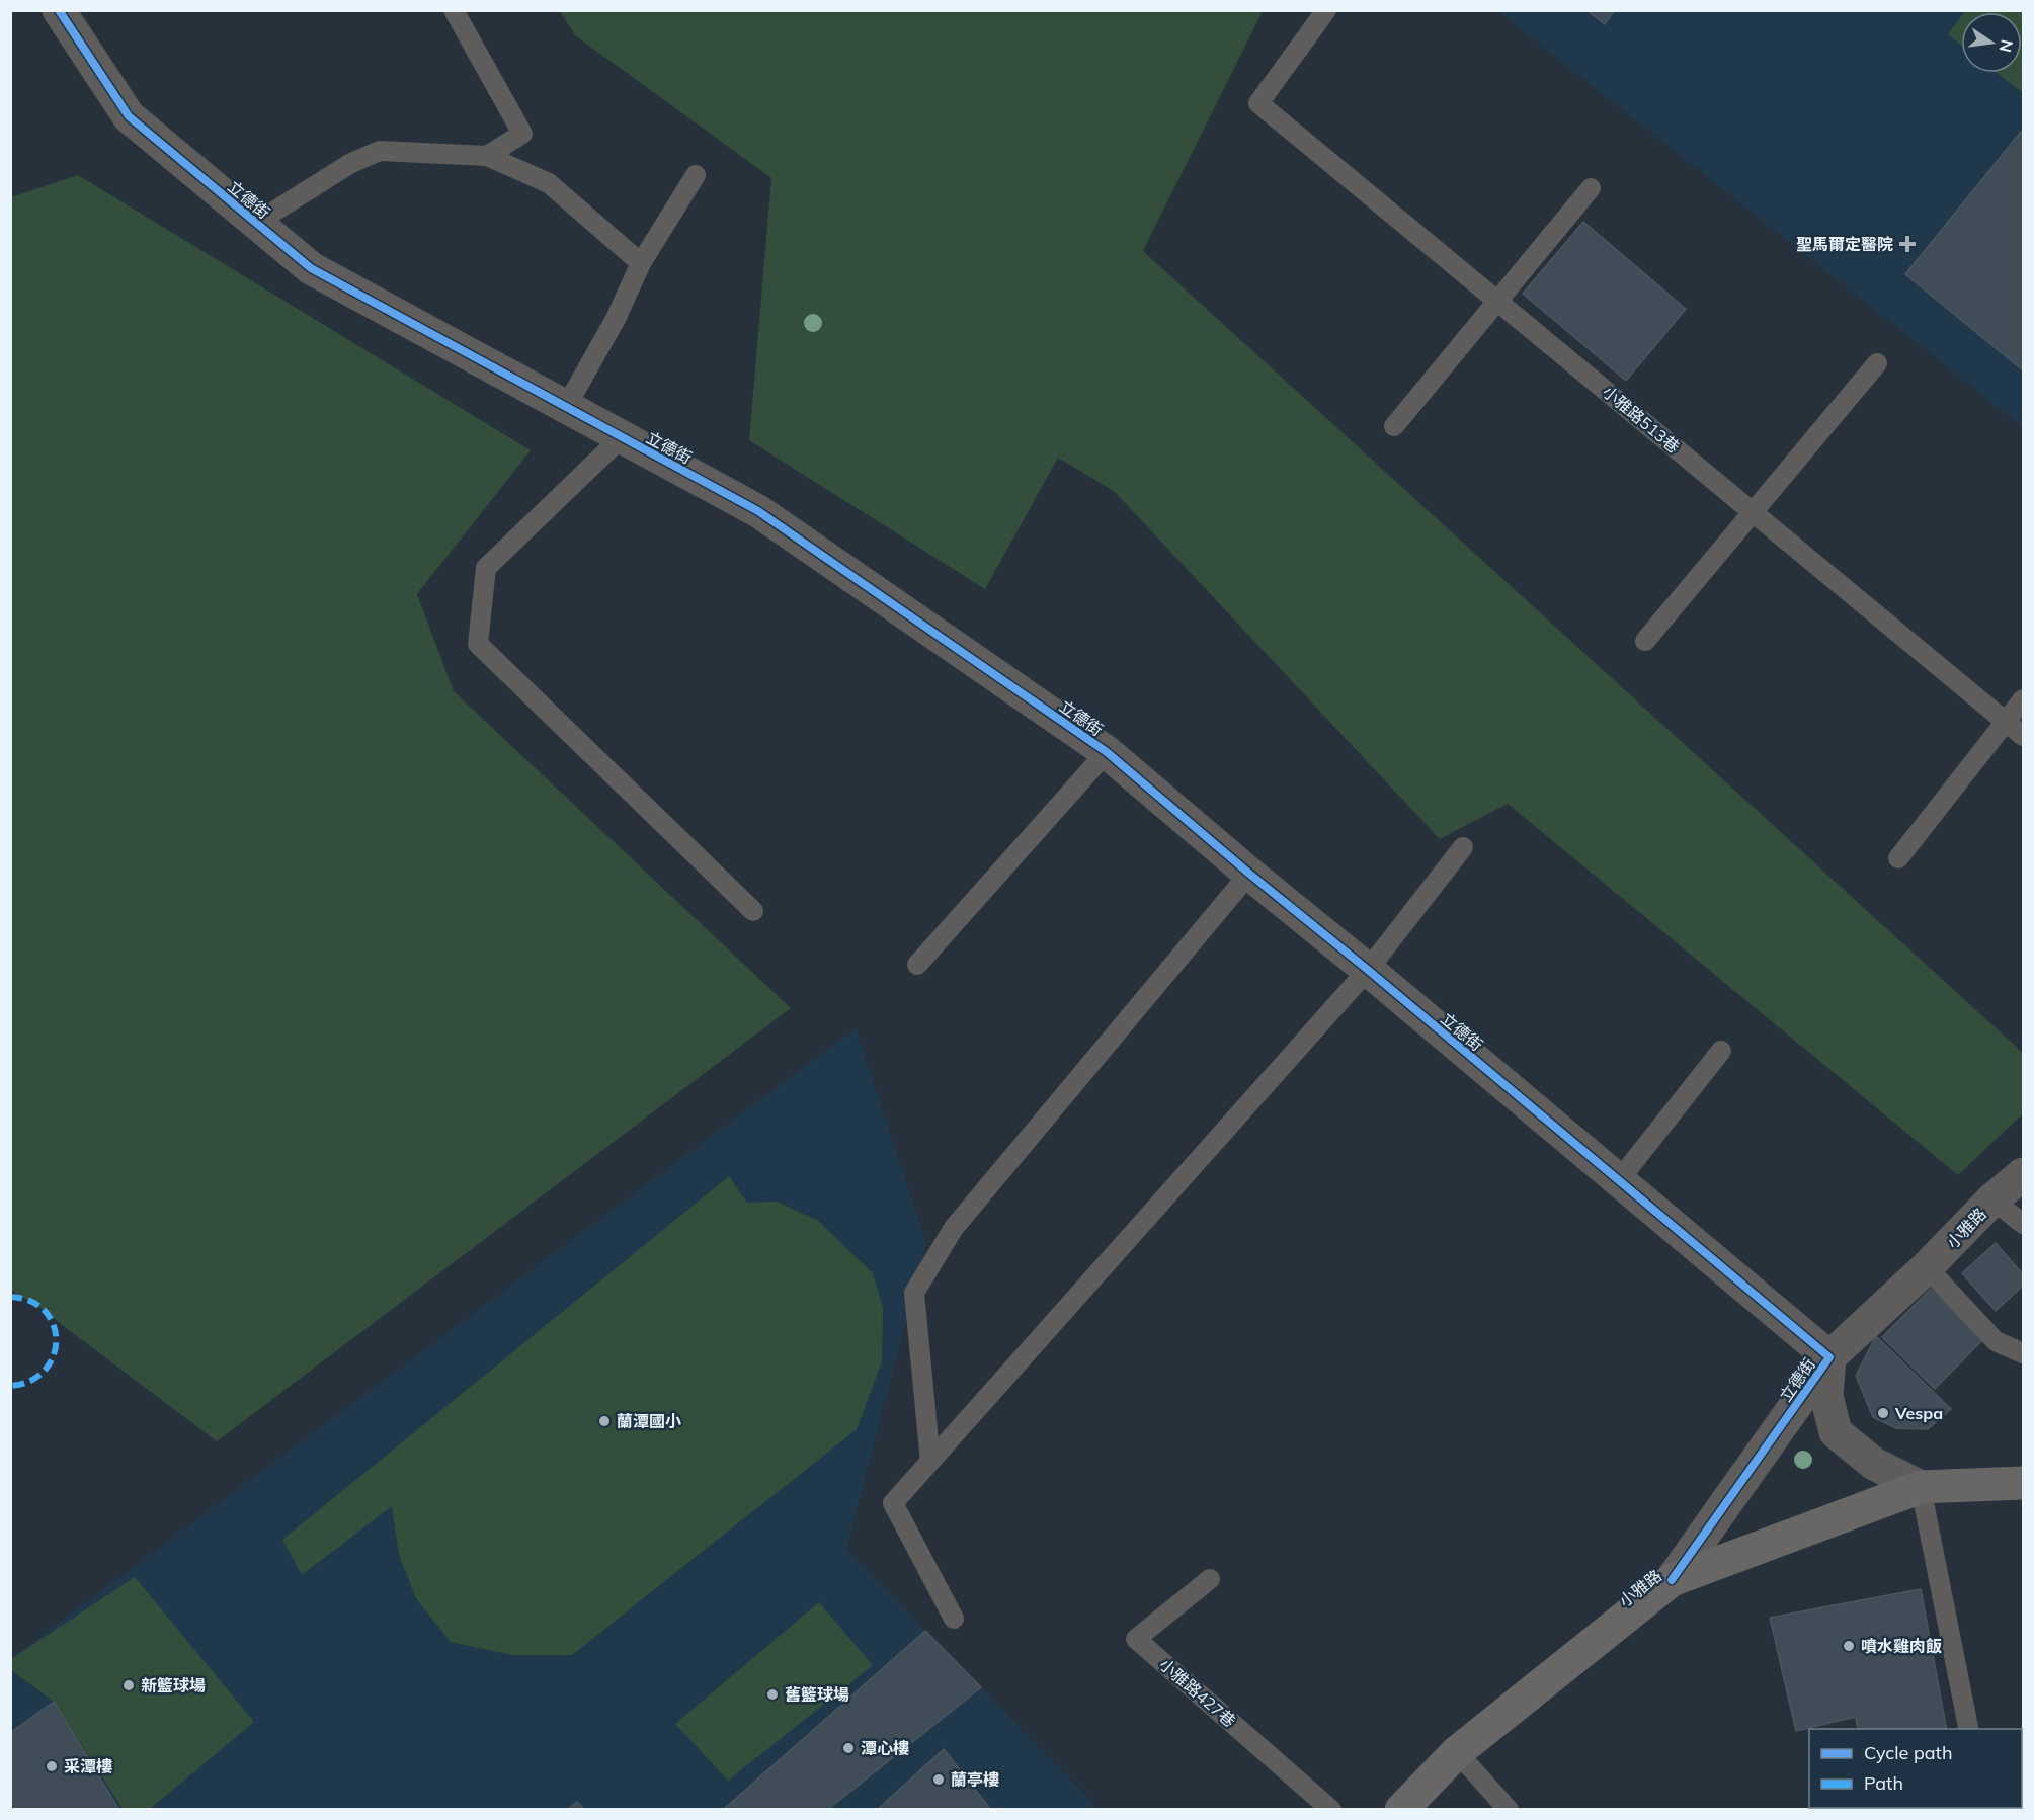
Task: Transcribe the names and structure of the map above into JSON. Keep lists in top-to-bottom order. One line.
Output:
{"streets":{"street":["立德街","小雅路"],"lane":["小雅路513巷","小雅路427巷"]},"crossings":[["立德街","小雅路"]],"places":{"health":["聖馬爾定醫院"],"other":["Vespa","蘭潭國小","噴水雞肉飯","新籃球場","舊籃球場","潭心樓","采潭樓","蘭亭樓"]},"legend":["Cycle path","Path"],"north":"right"}
